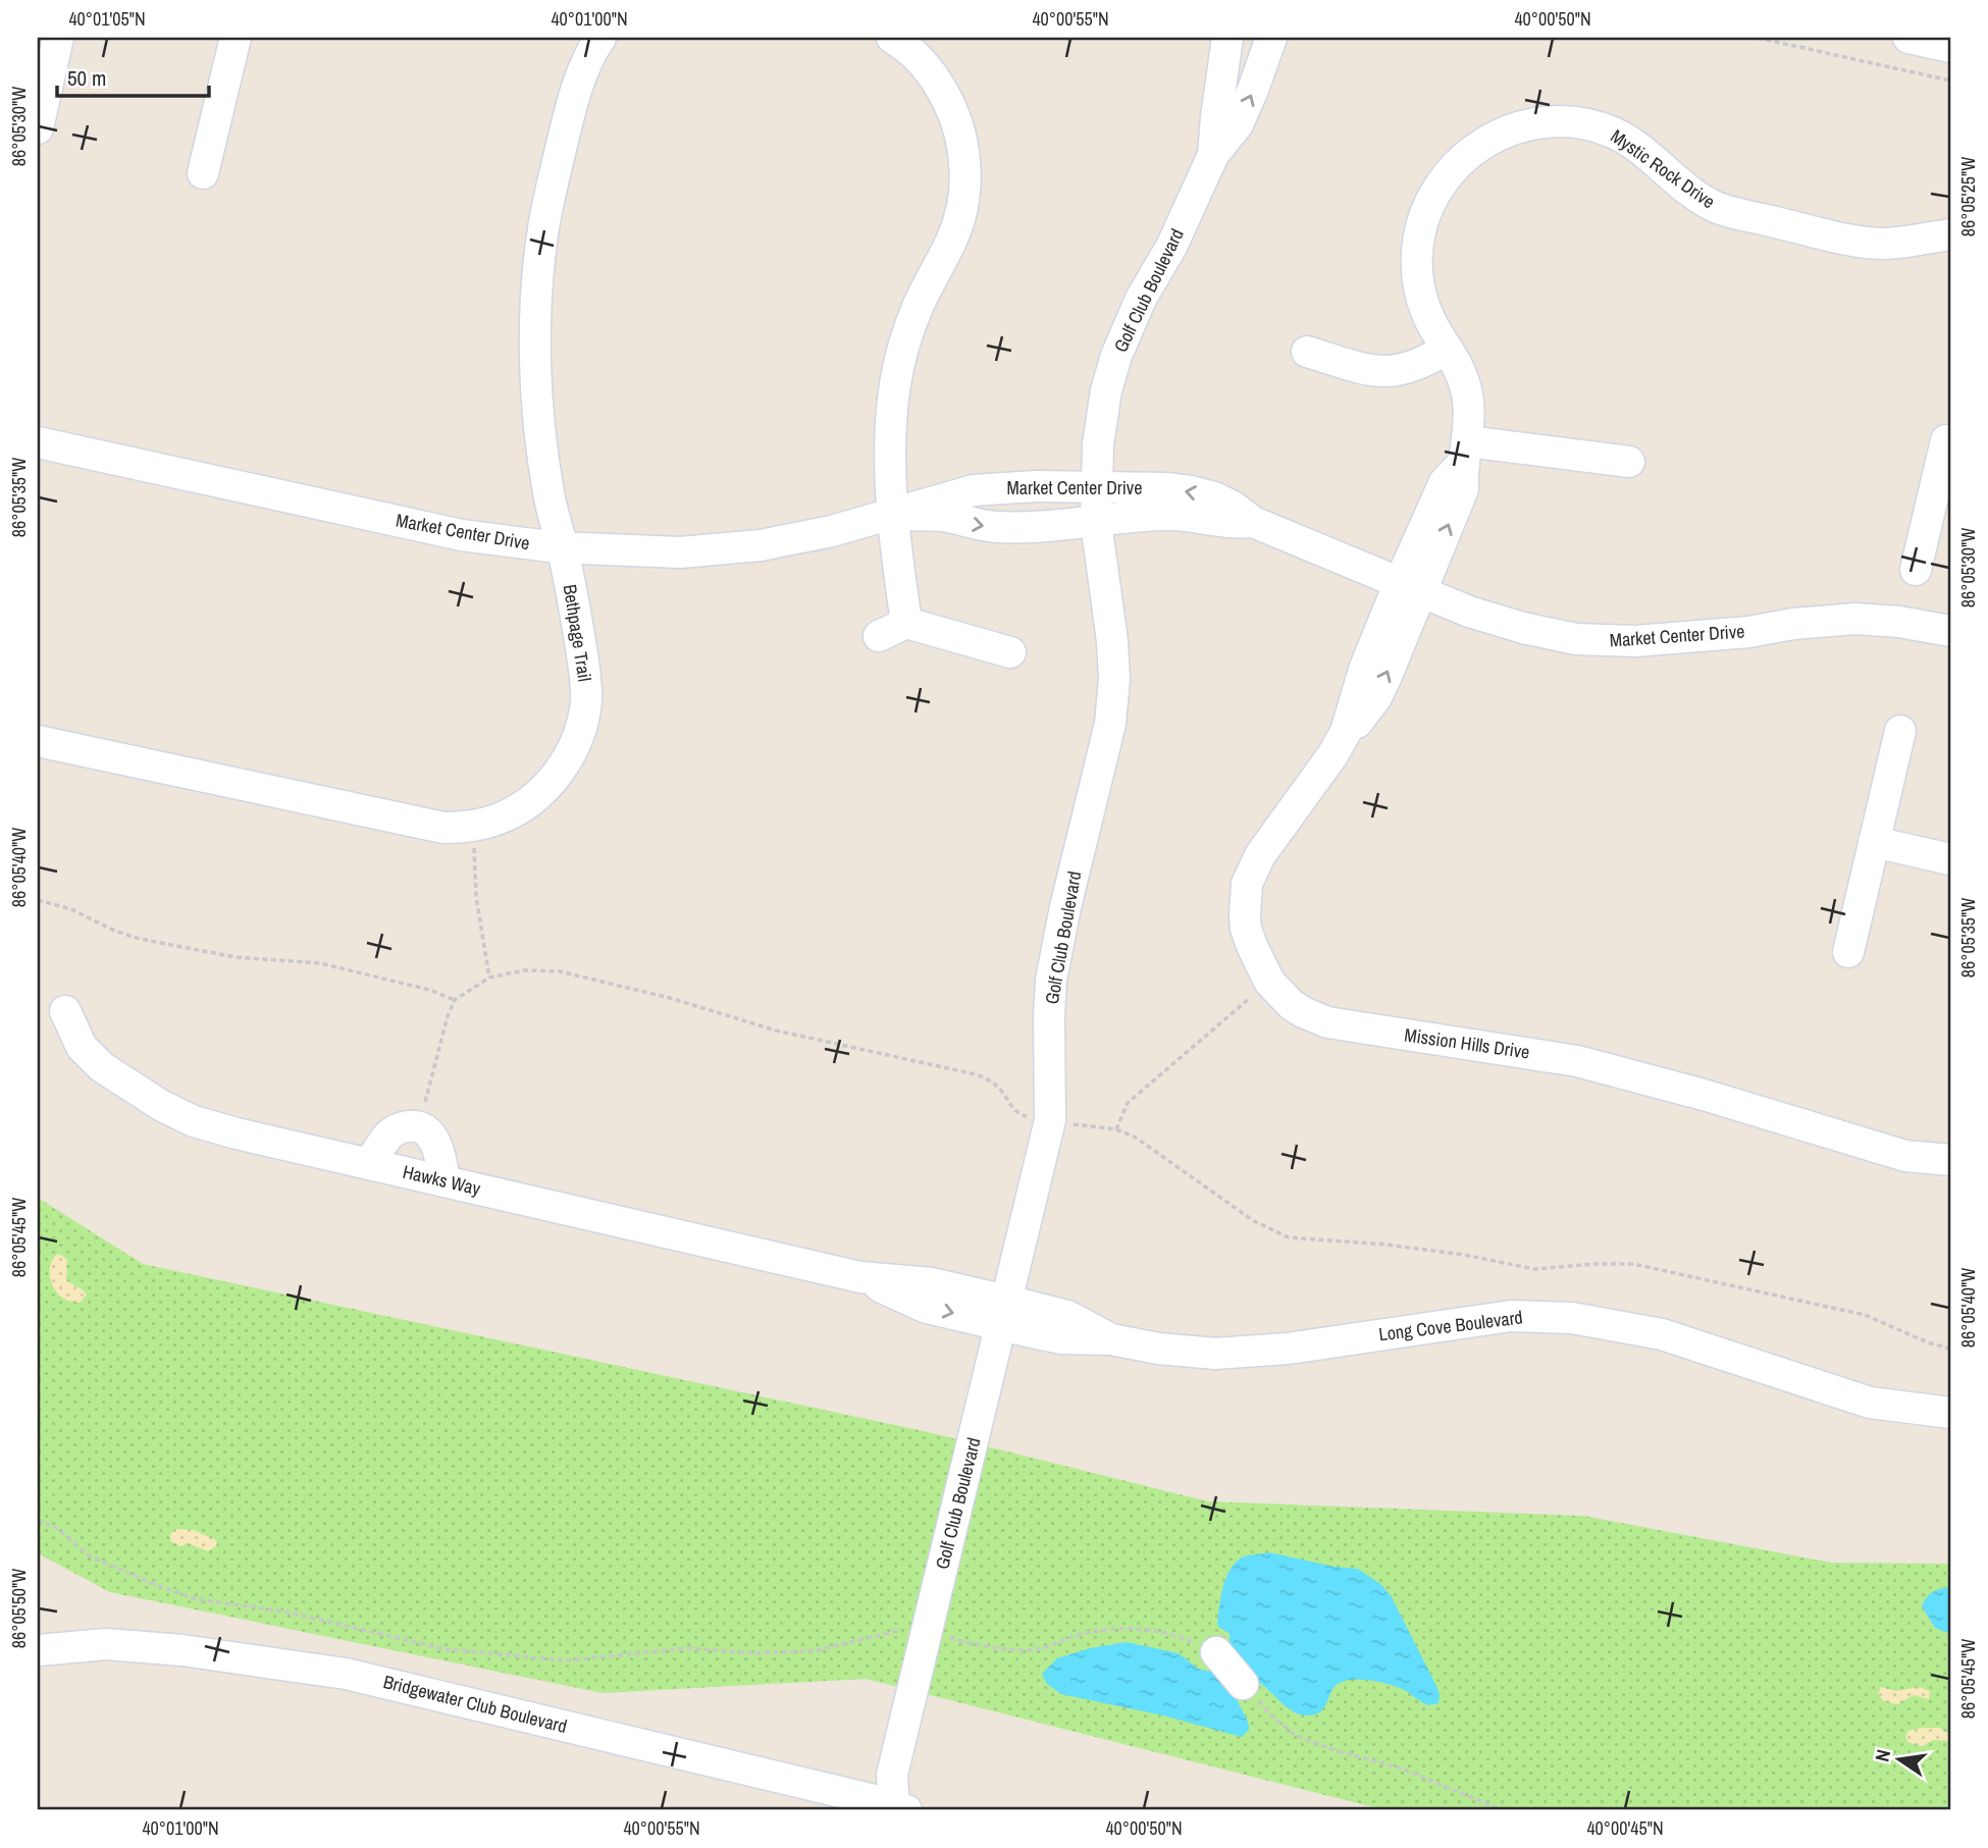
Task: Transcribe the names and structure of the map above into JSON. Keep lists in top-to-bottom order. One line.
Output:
{"streets":{"street":["Mystic Rock Drive","Golf Club Boulevard","Market Center Drive","Bethpage Trail","Mission Hills Drive","Hawks Way","Long Cove Boulevard","Bridgewater Club Boulevard"]},"crossings":[["Golf Club Boulevard","Market Center Drive"],["Golf Club Boulevard","Hawks Way"],["Golf Club Boulevard","Long Cove Boulevard"],["Golf Club Boulevard","Bridgewater Club Boulevard"],["Market Center Drive","Bethpage Trail"],["Market Center Drive","Mission Hills Drive"],["Hawks Way","Long Cove Boulevard"]],"scale_bar":"50 m","north":"left","coordinates":["40°01'05\"N","40°01'00\"N","40°00'55\"N","40°00'50\"N","86°05'30\"W","86°05'25\"W","86°05'35\"W","86°05'40\"W","86°05'45\"W","86°05'50\"W","40°00'45\"N"]}
